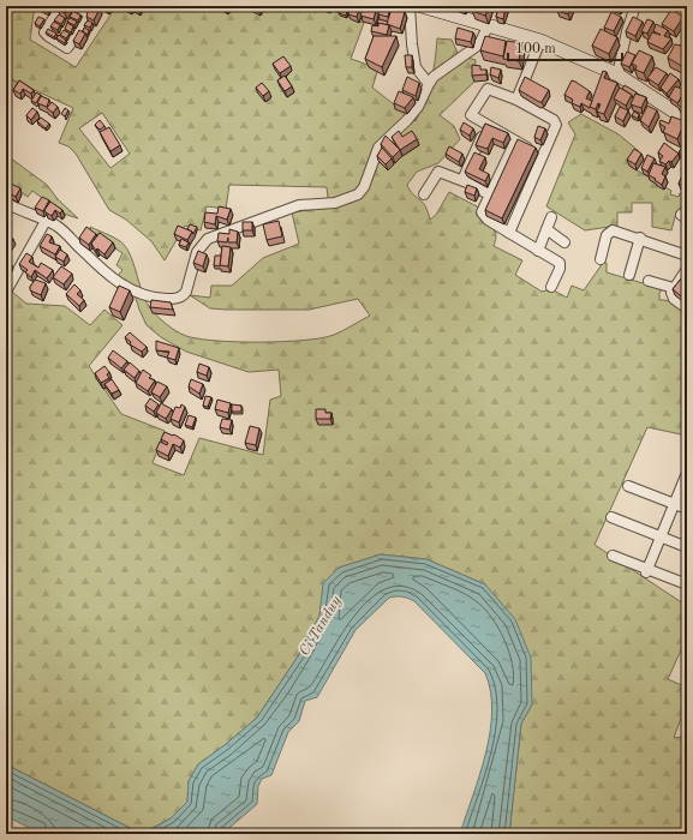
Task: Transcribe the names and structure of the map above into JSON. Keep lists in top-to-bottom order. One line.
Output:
{"water":["Ci Tanduy"],"scale_bar":"100 m"}
